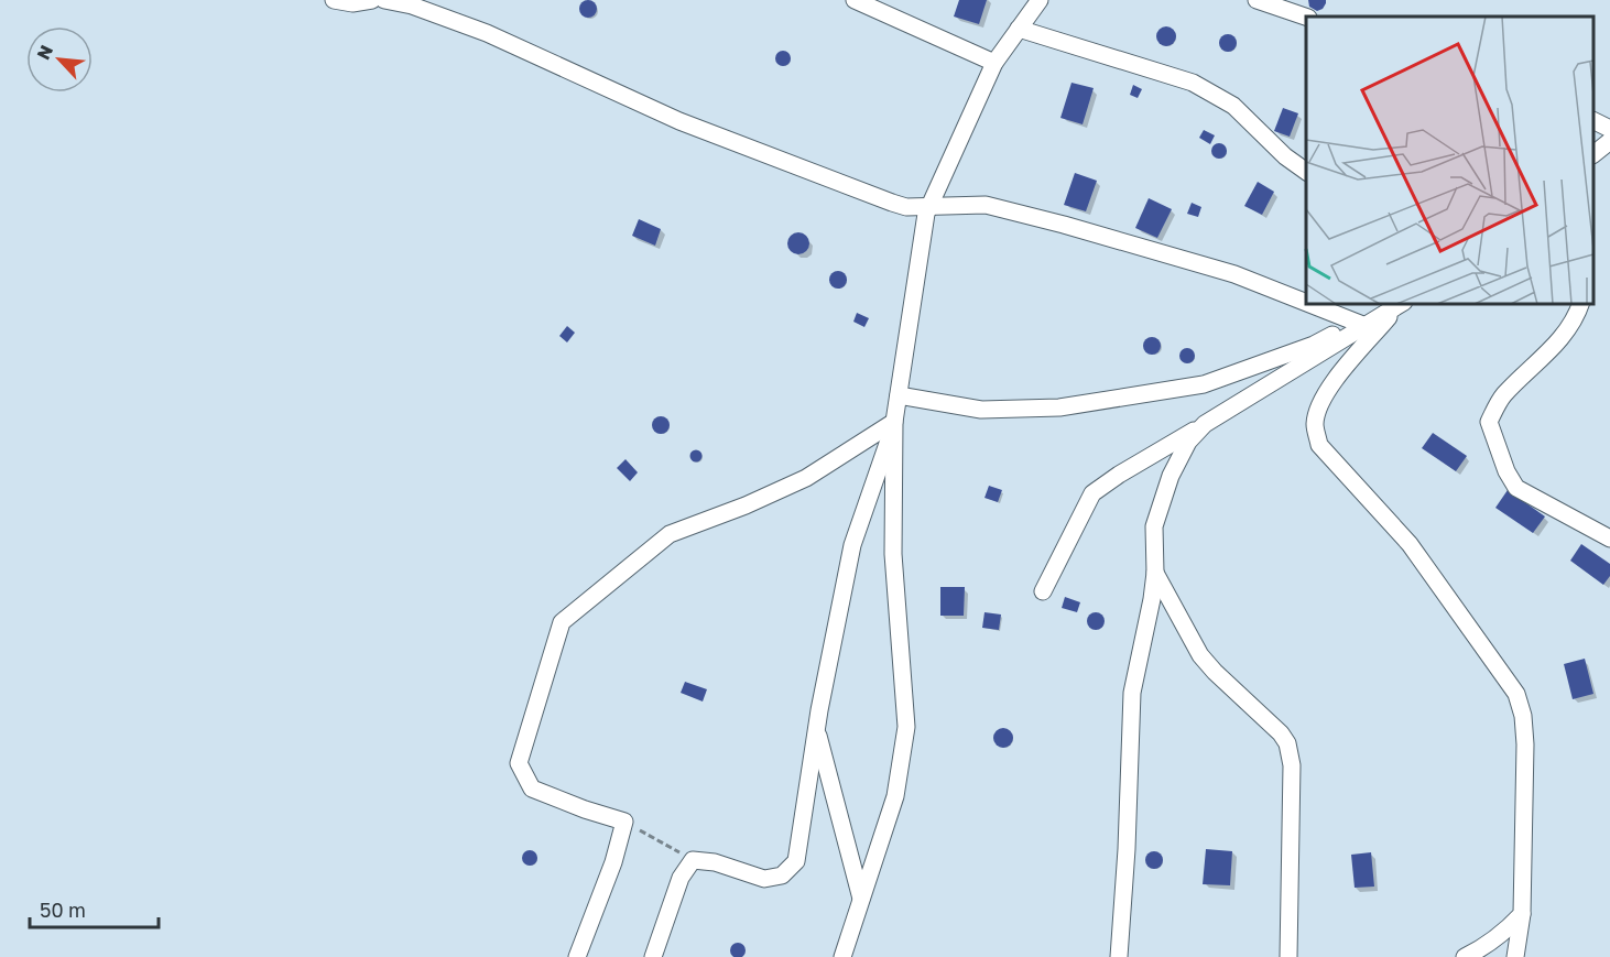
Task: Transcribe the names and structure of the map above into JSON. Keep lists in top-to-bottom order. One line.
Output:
{"scale_bar":"50 m","north":"top left"}
